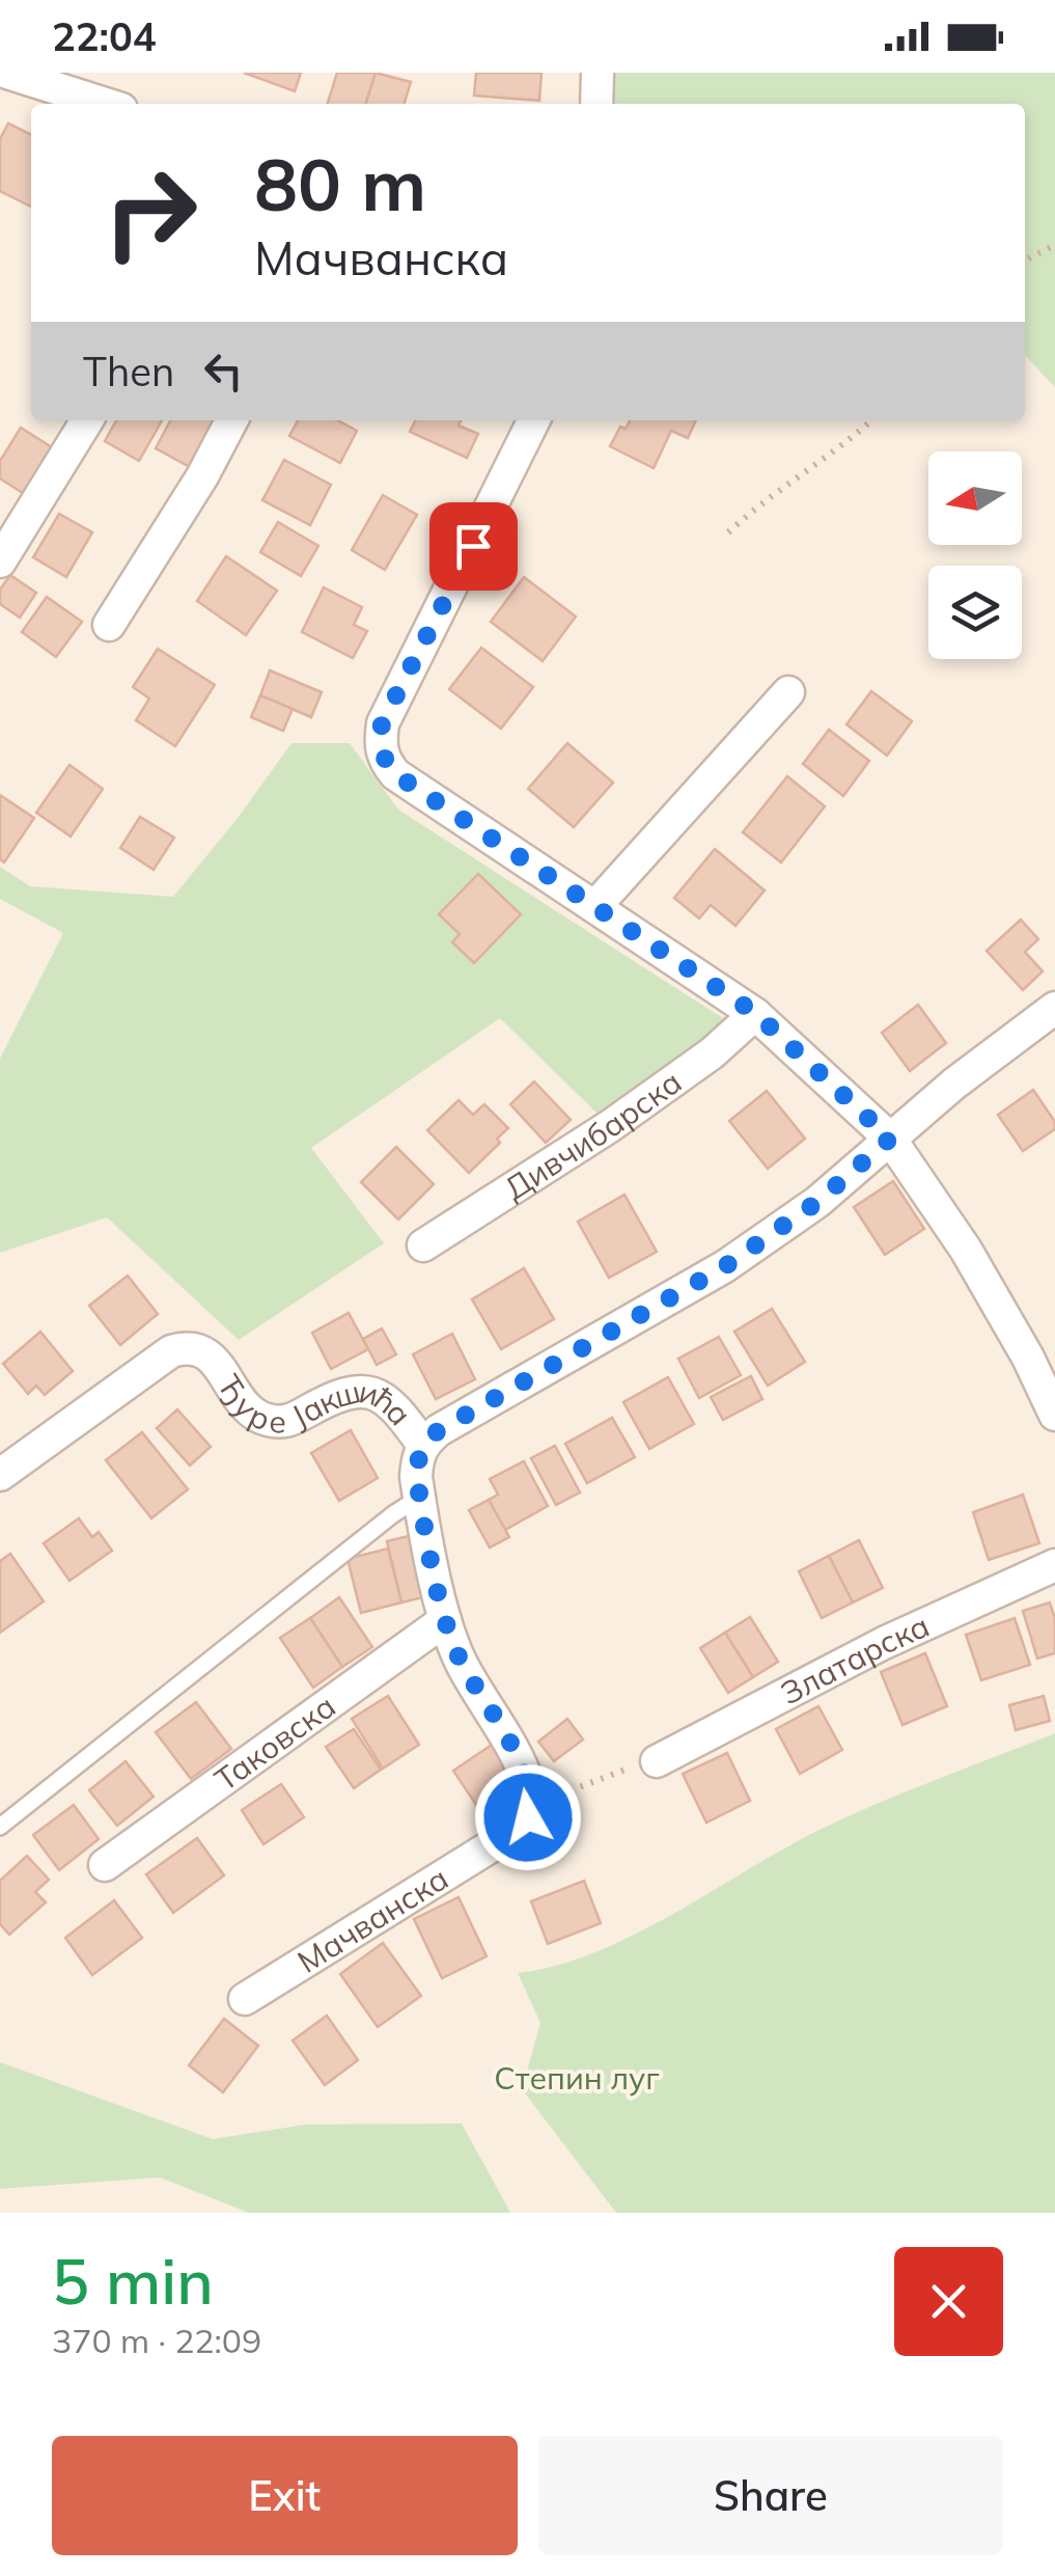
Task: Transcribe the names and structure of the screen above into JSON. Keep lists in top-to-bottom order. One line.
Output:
{"streets":{"street":["Дивчибарска","Ђуре Јакшића","Златарска","Таковска","Мачванска"]},"parks":["Степин луг"],"north":"left","page":{"status":"22:04","turn":["80 m","Мачванска"],"then":"Then","heading":["5 min","370 m · 22:09"],"buttons":["Exit","Share"]}}
